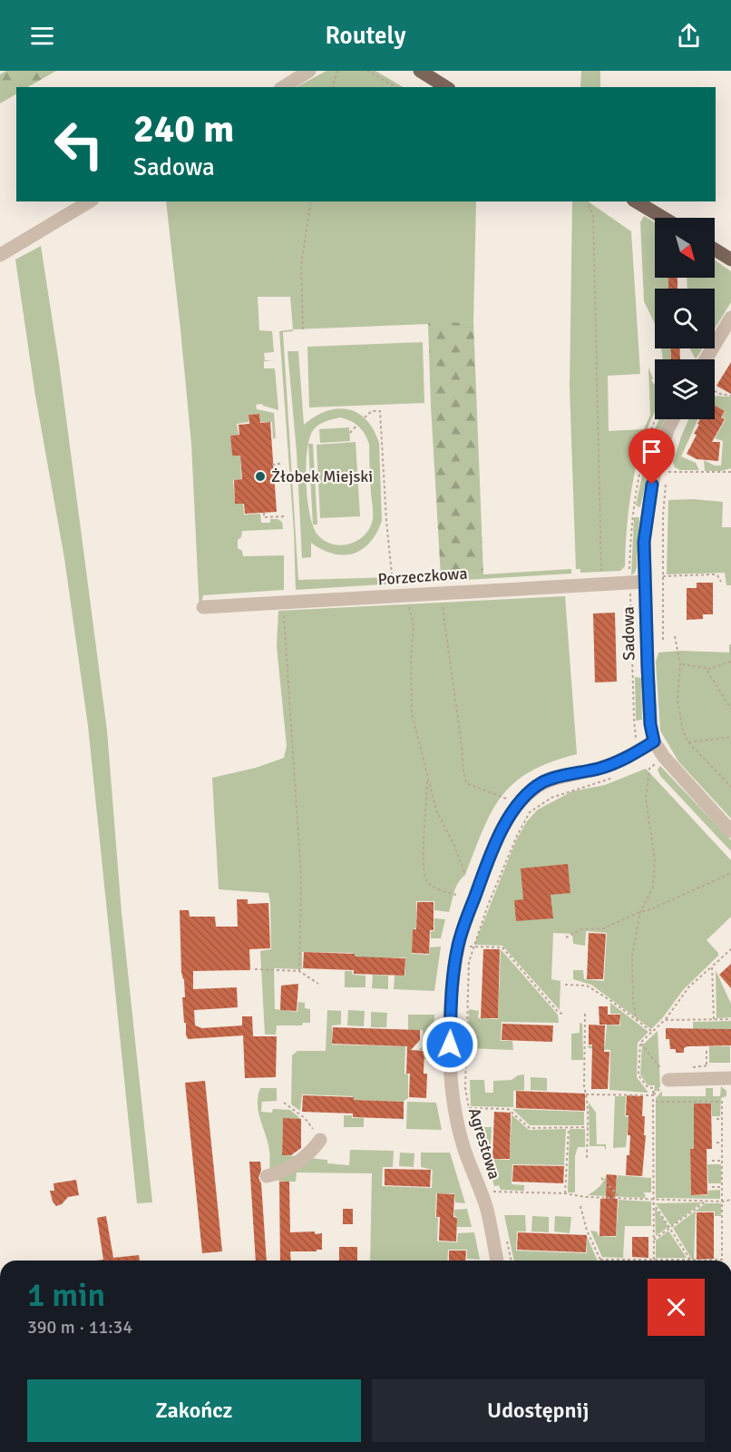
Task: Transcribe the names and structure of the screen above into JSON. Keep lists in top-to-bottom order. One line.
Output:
{"streets":{"street":["Porzeczkowa","Sadowa","Agrestowa"]},"crossings":[["Porzeczkowa","Sadowa"],["Sadowa","Agrestowa"]],"places":["Żłobek Miejski"],"north":"bottom right","page":{"header":"Routely","turn":["240 m","Sadowa"],"heading":["1 min","390 m · 11:34"],"buttons":["Zakończ","Udostępnij"]}}
